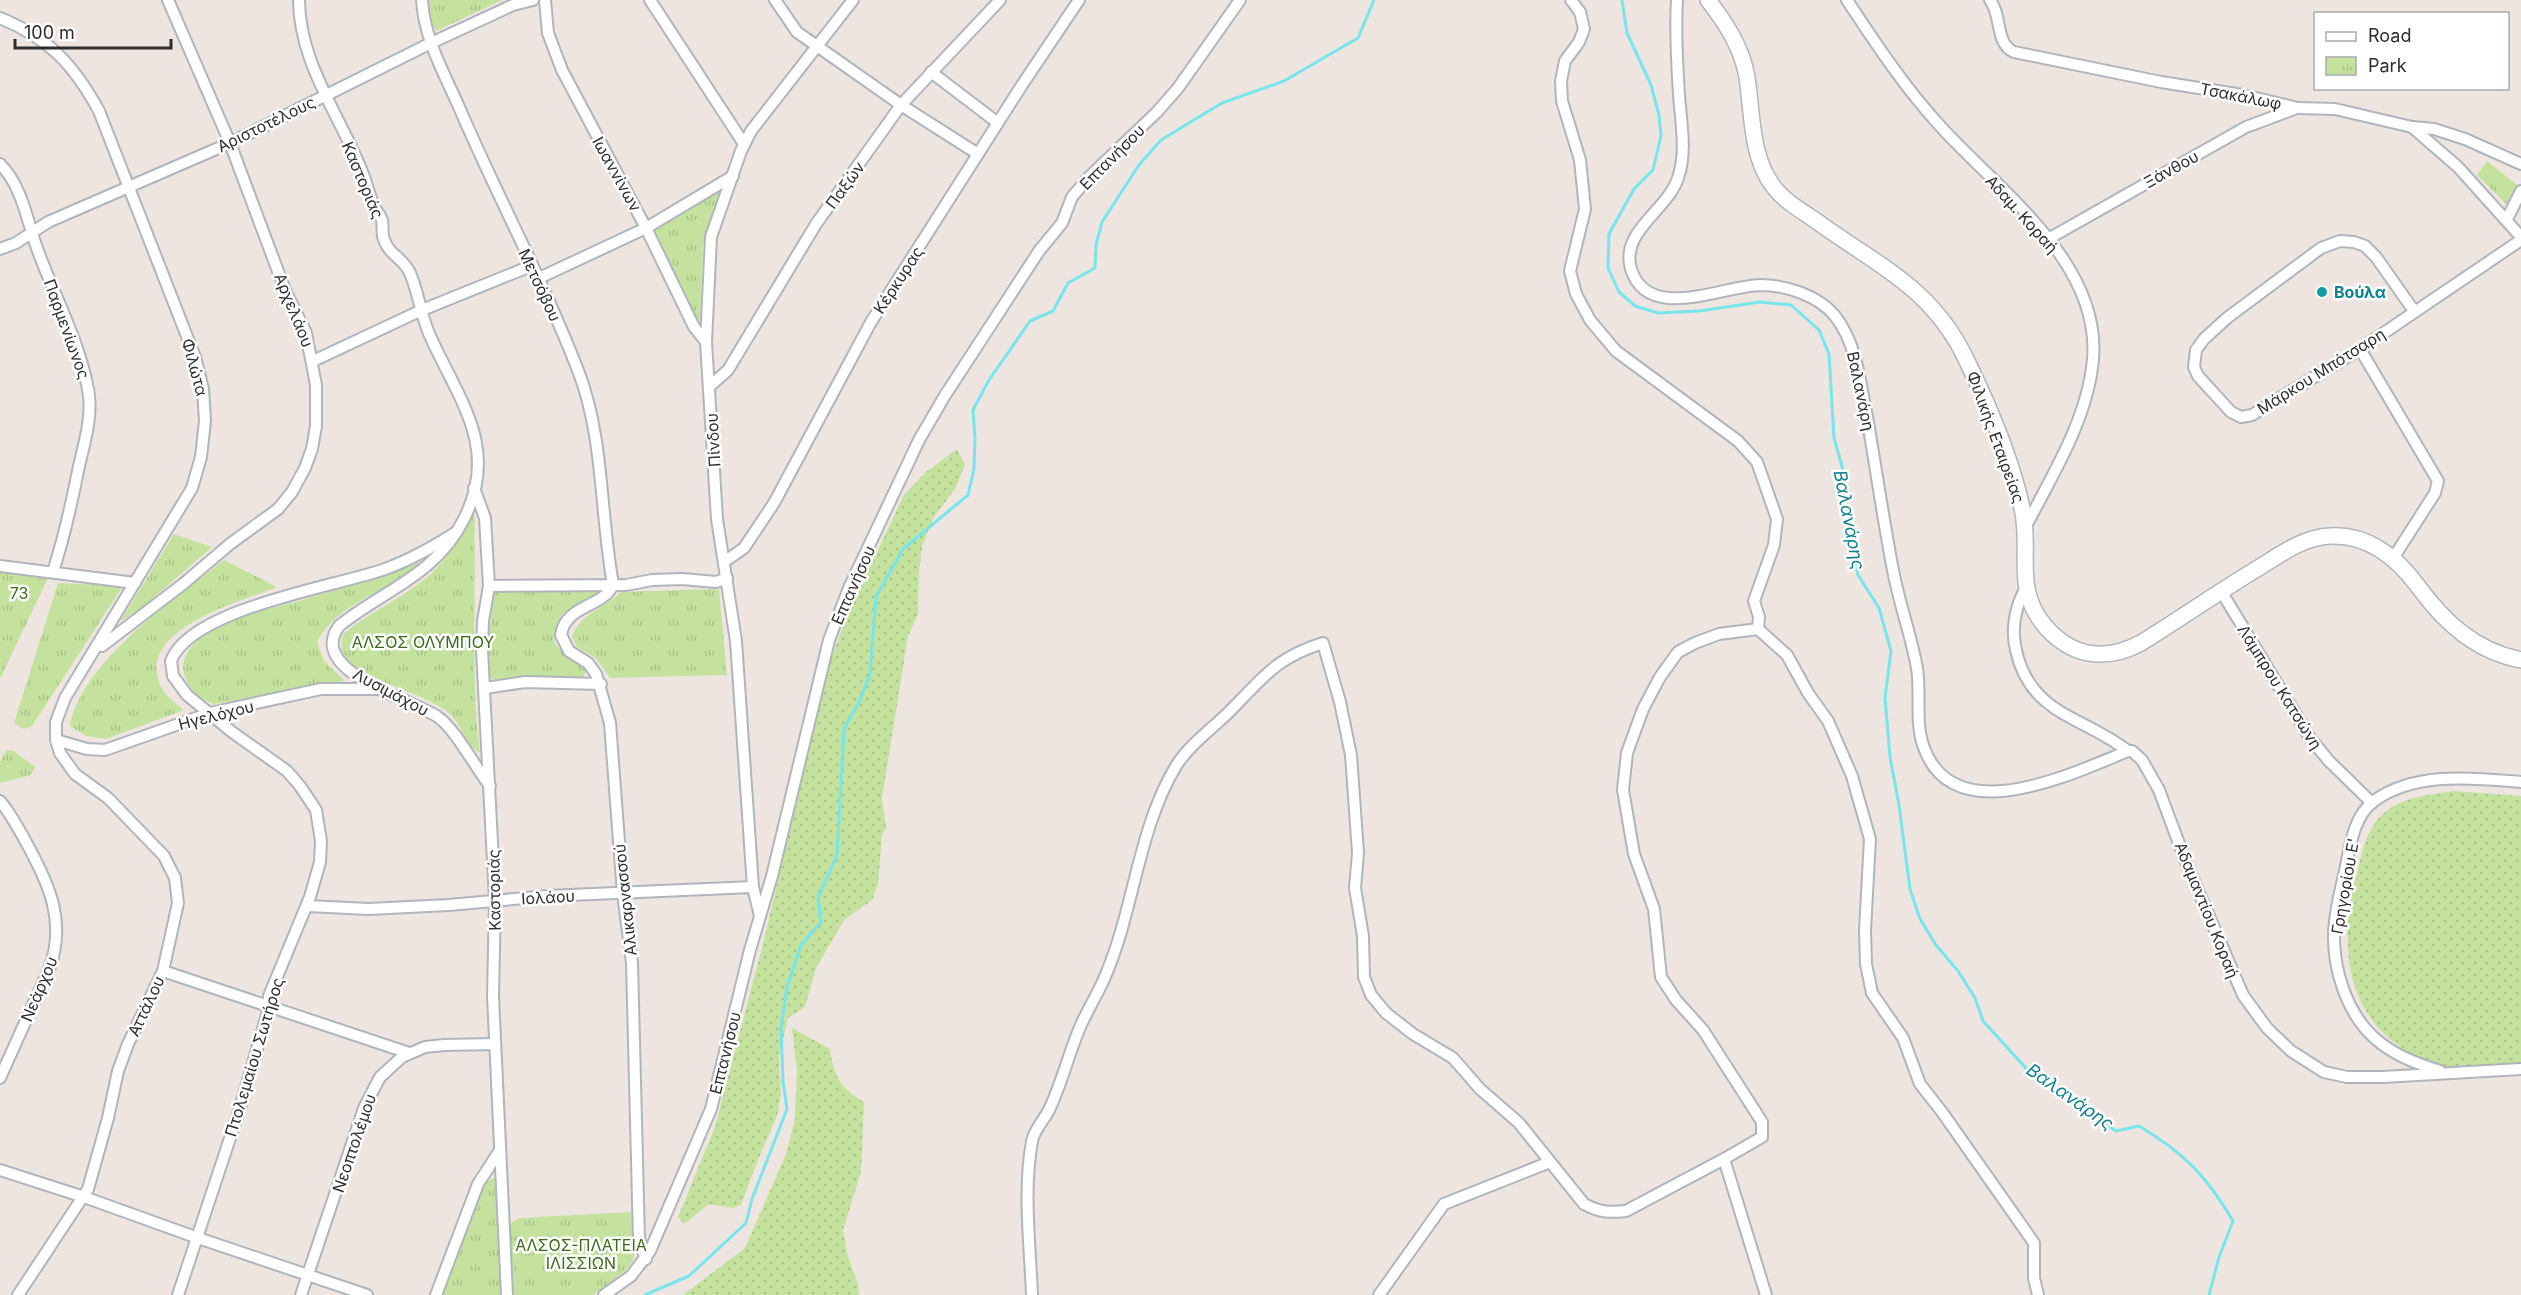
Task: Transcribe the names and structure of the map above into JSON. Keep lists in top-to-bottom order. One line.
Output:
{"streets":{"main road":["Φιλικής Εταιρείας"],"street":["Τσακάλωφ","Αριστοτέλους","Επτανήσου","Ξάνθου","Ιωαννίνων","Καστοριάς","Παξών","Αδαμ. Κοραή","Κέρκυρας","Μετσόβου","Αρχελάου","Παρμενίωνος","Φιλώτα","Μάρκου Μπότσαρη","Βαλανάρη","Πίνδου","Λάμπρου Κατσώνη","Λυσιμάχου","Ηγελόχου","Γρηγορίου Ε'","Ιολάου","Αλικαρνασσού","Αδαμαντίου Κοραή","Νεάρχου","Αττάλου","Πτολεμαίου Σωτήρος","Νεοπτολέμου"]},"crossings":[["Τσακάλωφ","Ξάνθου"],["Αριστοτέλους","Καστοριάς"],["Αριστοτέλους","Μετσόβου"],["Αριστοτέλους","Αρχελάου"],["Αριστοτέλους","Παρμενίωνος"],["Αριστοτέλους","Φιλώτα"],["Επτανήσου","Πίνδου"],["Επτανήσου","Αλικαρνασσού"],["Ξάνθου","Αδαμ. Κοραή"],["Ιωαννίνων","Πίνδου"],["Καστοριάς","Λυσιμάχου"],["Καστοριάς","Ιολάου"],["Καστοριάς","Πτολεμαίου Σωτήρος"],["Καστοριάς","Νεοπτολέμου"],["Παξών","Πίνδου"],["Αδαμ. Κοραή","Φιλικής Εταιρείας"],["Κέρκυρας","Πίνδου"],["Μετσόβου","Αλικαρνασσού"],["Αρχελάου","Φιλώτα"],["Φιλώτα","Ηγελόχου"],["Φιλώτα","Αττάλου"],["Βαλανάρη","Αδαμαντίου Κοραή"],["Φιλικής Εταιρείας","Λάμπρου Κατσώνη"],["Φιλικής Εταιρείας","Αδαμαντίου Κοραή"],["Πίνδου","Ιολάου"],["Λάμπρου Κατσώνη","Γρηγορίου Ε'"],["Λυσιμάχου","Ηγελόχου"],["Λυσιμάχου","Πτολεμαίου Σωτήρος"],["Ηγελόχου","Αττάλου"],["Ηγελόχου","Πτολεμαίου Σωτήρος"],["Γρηγορίου Ε'","Αδαμαντίου Κοραή"],["Ιολάου","Αλικαρνασσού"],["Ιολάου","Πτολεμαίου Σωτήρος"]],"water":["Βαλανάρης"],"parks":["73","ΑΛΣΟΣ ΟΛΥΜΠΟΥ","ΑΛΣΟΣ-ΠΛΑΤΕΙΑ ΙΛΙΣΣΙΩΝ"],"places":["Βούλα"],"legend":["Road","Park"],"scale_bar":"100 m"}
